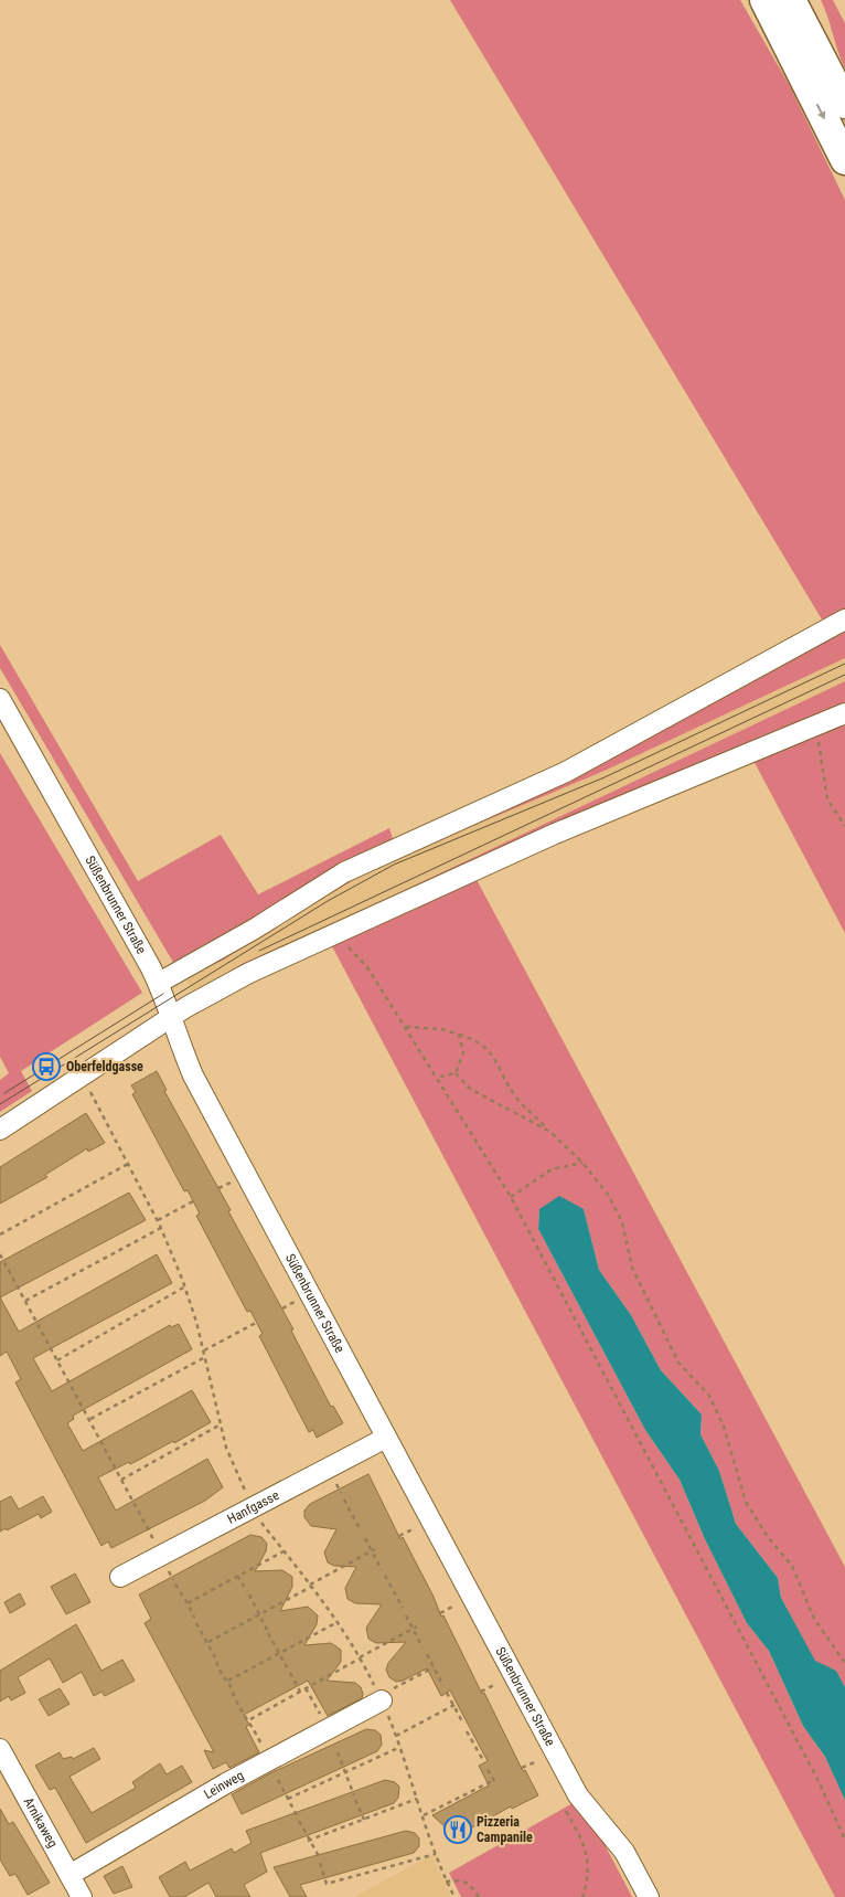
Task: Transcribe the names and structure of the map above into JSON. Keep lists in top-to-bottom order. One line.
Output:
{"streets":{"street":["Süßenbrunner Straße","Hanfgasse","Leinweg","Arnikaweg"]},"crossings":[["Süßenbrunner Straße","Hanfgasse"],["Leinweg","Arnikaweg"]],"places":{"bus stop":["Oberfeldgasse"],"restaurant":["Pizzeria Campanile"]}}
